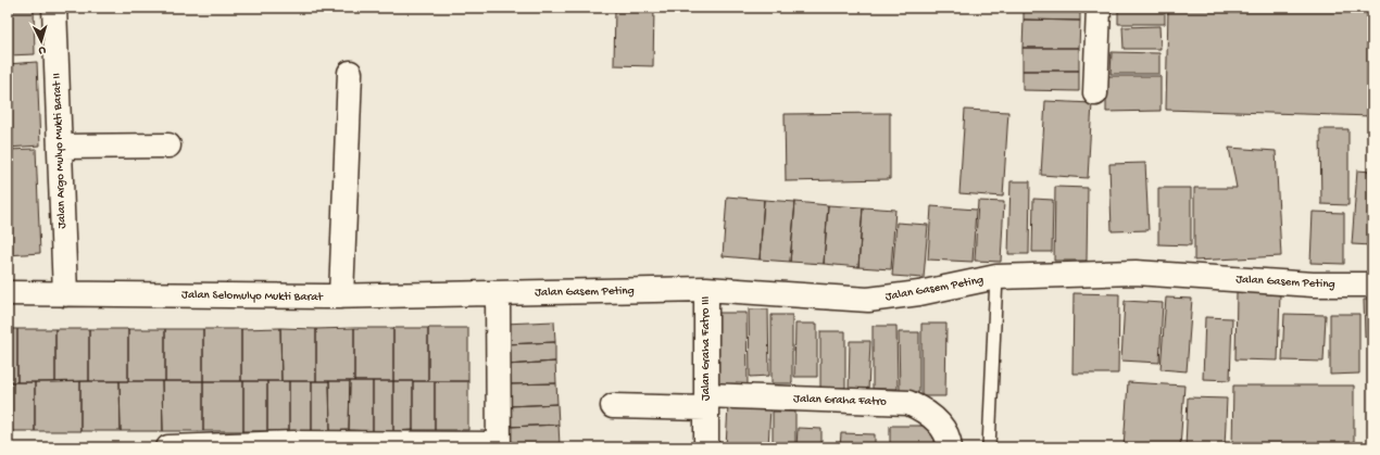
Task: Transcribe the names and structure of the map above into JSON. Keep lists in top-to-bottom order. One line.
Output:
{"streets":{"street":["Jalan Argo Mulyo Mukti Barat II","Jalan Gasem Peting","Jalan Selomulyo Mukti Barat","Jalan Graha Fatro III","Jalan Graha Fatro"]},"crossings":[["Jalan Argo Mulyo Mukti Barat II","Jalan Selomulyo Mukti Barat"],["Jalan Gasem Peting","Jalan Selomulyo Mukti Barat"],["Jalan Gasem Peting","Jalan Graha Fatro III"],["Jalan Graha Fatro III","Jalan Graha Fatro"]],"north":"bottom"}
